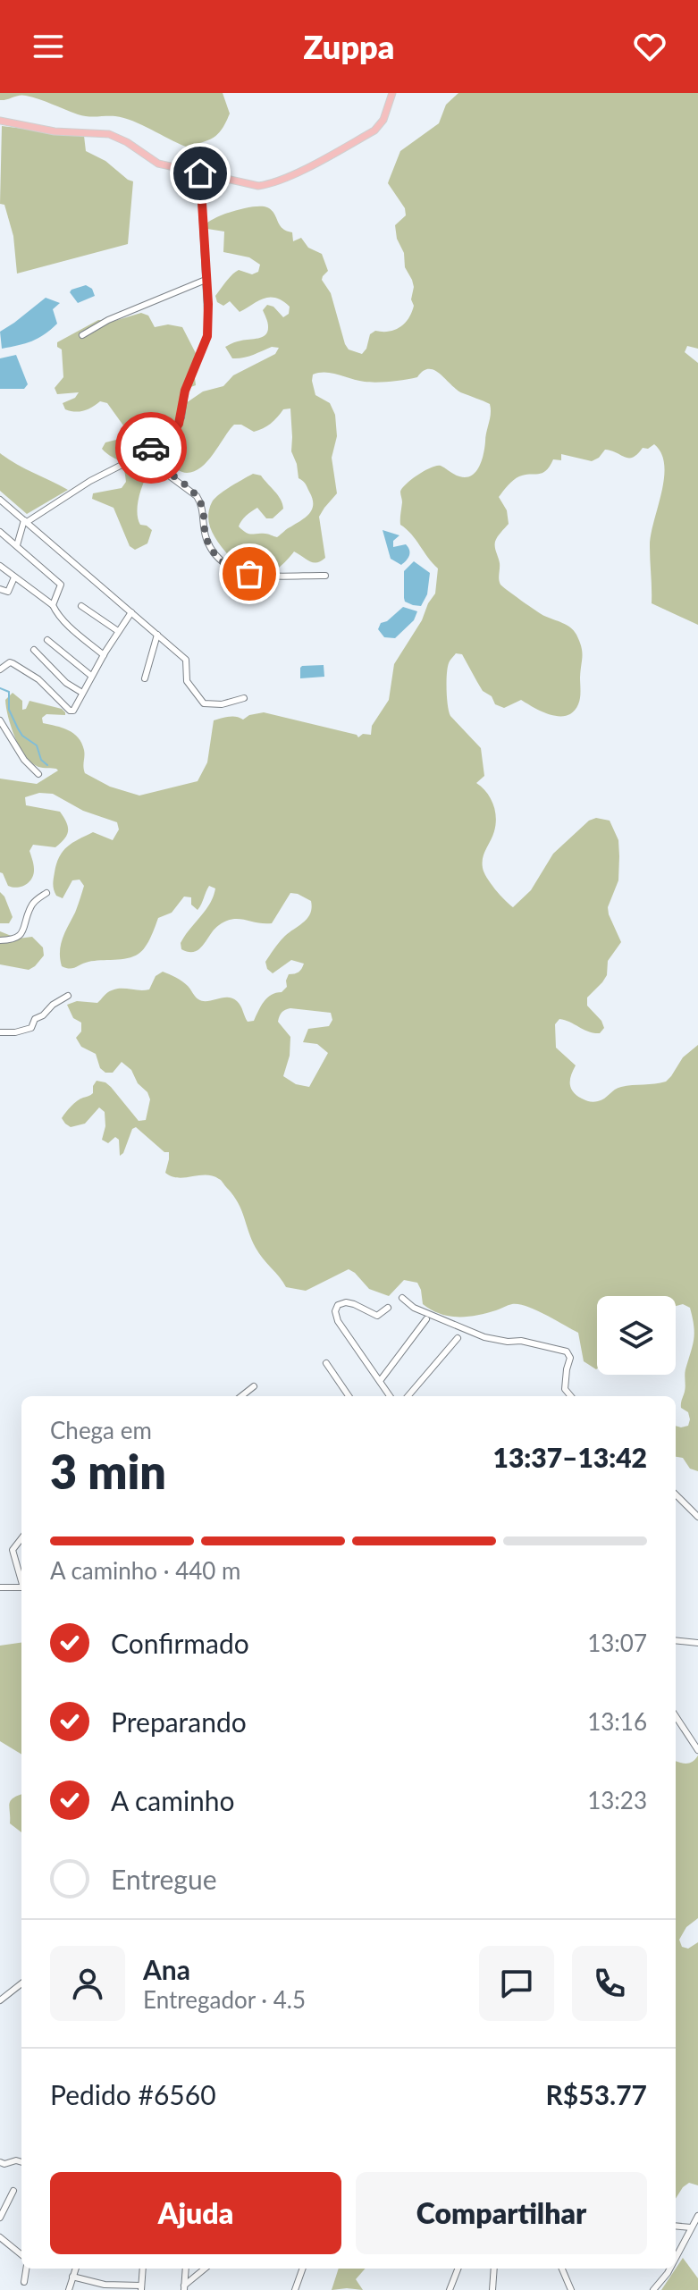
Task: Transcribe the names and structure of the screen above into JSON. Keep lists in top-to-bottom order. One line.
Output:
{"page":{"header":"Zuppa","heading":["3 min","Chega em","13:37–13:42"],"panel":["Ana","Entregador · 4.5","Pedido #6560","R$53.77"],"bar":"A caminho · 440 m","list":[["Confirmado","13:07"],["Preparando","13:16"],["A caminho","13:23"],"Entregue"],"buttons":["Ajuda","Compartilhar"]}}
